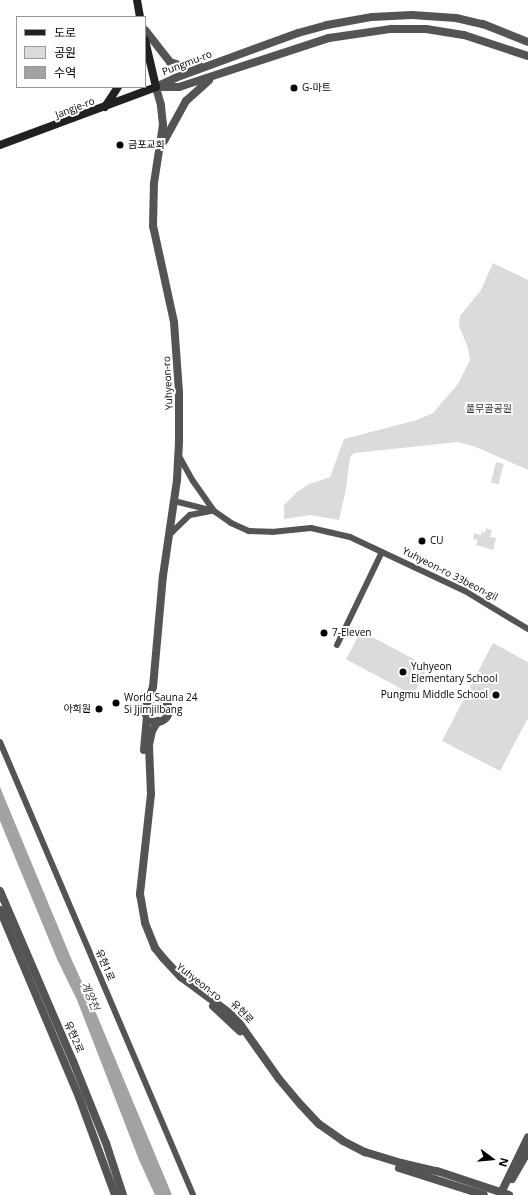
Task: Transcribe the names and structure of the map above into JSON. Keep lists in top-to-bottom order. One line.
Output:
{"streets":{"main road":["Jangje-ro"],"street":["Pungmu-ro","Yuhyeon-ro","Yuhyeon-ro 33beon-gil","유현1로","유현로","유현2로"]},"crossings":[["Pungmu-ro","Jangje-ro"],["Pungmu-ro","Yuhyeon-ro"],["Jangje-ro","Yuhyeon-ro"],["Yuhyeon-ro","Yuhyeon-ro 33beon-gil"],["Yuhyeon-ro","유현로"]],"water":["계양천"],"parks":["풀무골공원"],"places":["G-마트","금포교회","CU","7-Eleven","Yuhyeon Elementary School","Pungmu Middle School","World Sauna 24 Si Jjimjilbang","아희원"],"legend":["도로","공원","수역"],"north":"right"}
